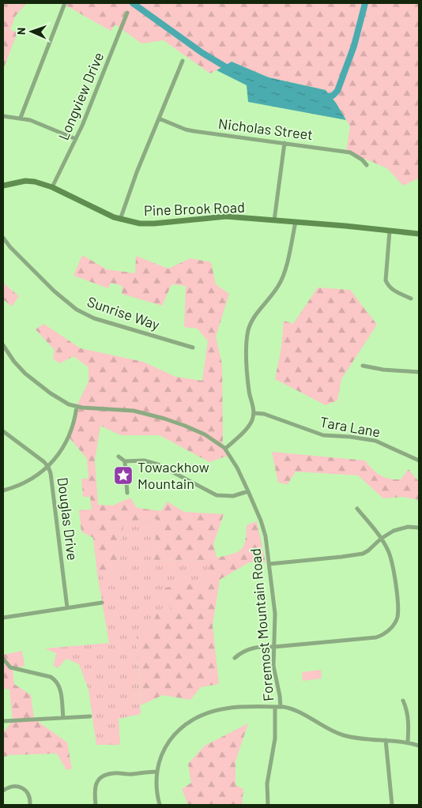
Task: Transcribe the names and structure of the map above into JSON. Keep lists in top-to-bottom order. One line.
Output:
{"streets":{"street":["Longview Drive","Nicholas Street","Pine Brook Road","Sunrise Way","Tara Lane","Douglas Drive","Foremost Mountain Road"]},"crossings":[["Longview Drive","Pine Brook Road"]],"places":{"place":["Towackhow Mountain"]},"north":"left"}
